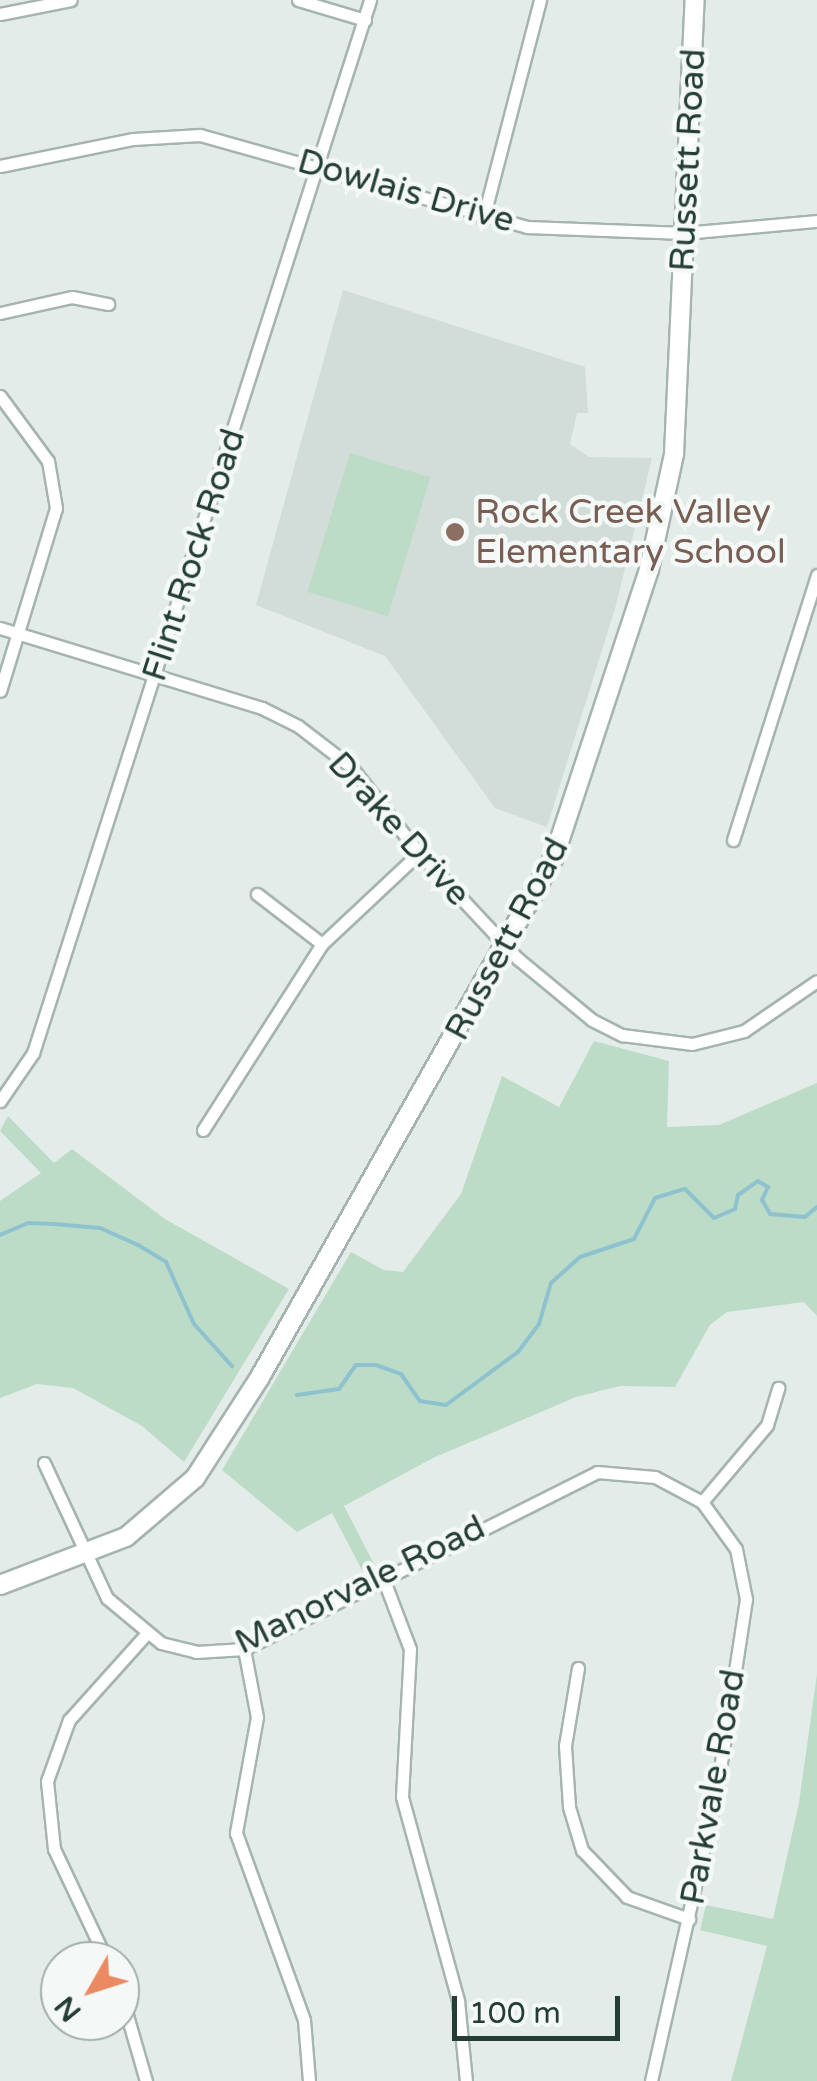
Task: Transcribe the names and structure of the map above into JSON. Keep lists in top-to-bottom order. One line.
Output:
{"streets":{"street":["Russett Road","Dowlais Drive","Flint Rock Road","Drake Drive","Manorvale Road","Parkvale Road"]},"crossings":[["Russett Road","Dowlais Drive"],["Russett Road","Drake Drive"],["Russett Road","Manorvale Road"],["Dowlais Drive","Flint Rock Road"],["Flint Rock Road","Drake Drive"],["Manorvale Road","Parkvale Road"]],"places":["Rock Creek Valley Elementary School"],"scale_bar":"100 m","north":"bottom left"}
